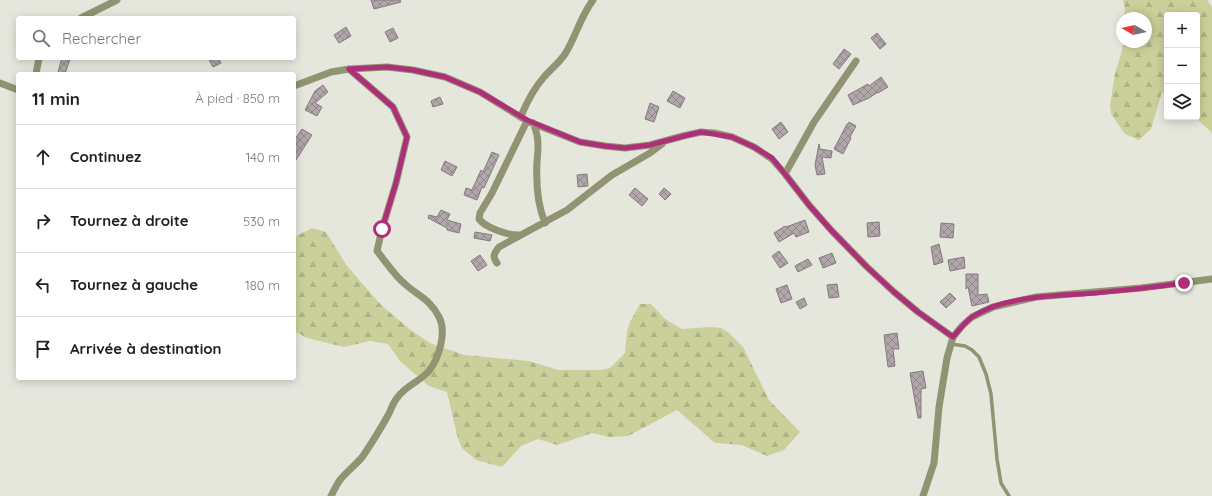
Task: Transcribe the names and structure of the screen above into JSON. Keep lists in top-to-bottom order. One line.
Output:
{"north":"left","page":{"map_buttons":["+","−"],"search":"Rechercher","heading":["11 min","À pied · 850 m"],"list":[["Continuez","140 m"],["Tournez à droite","530 m"],["Tournez à gauche","180 m"],"Arrivée à destination"]}}
